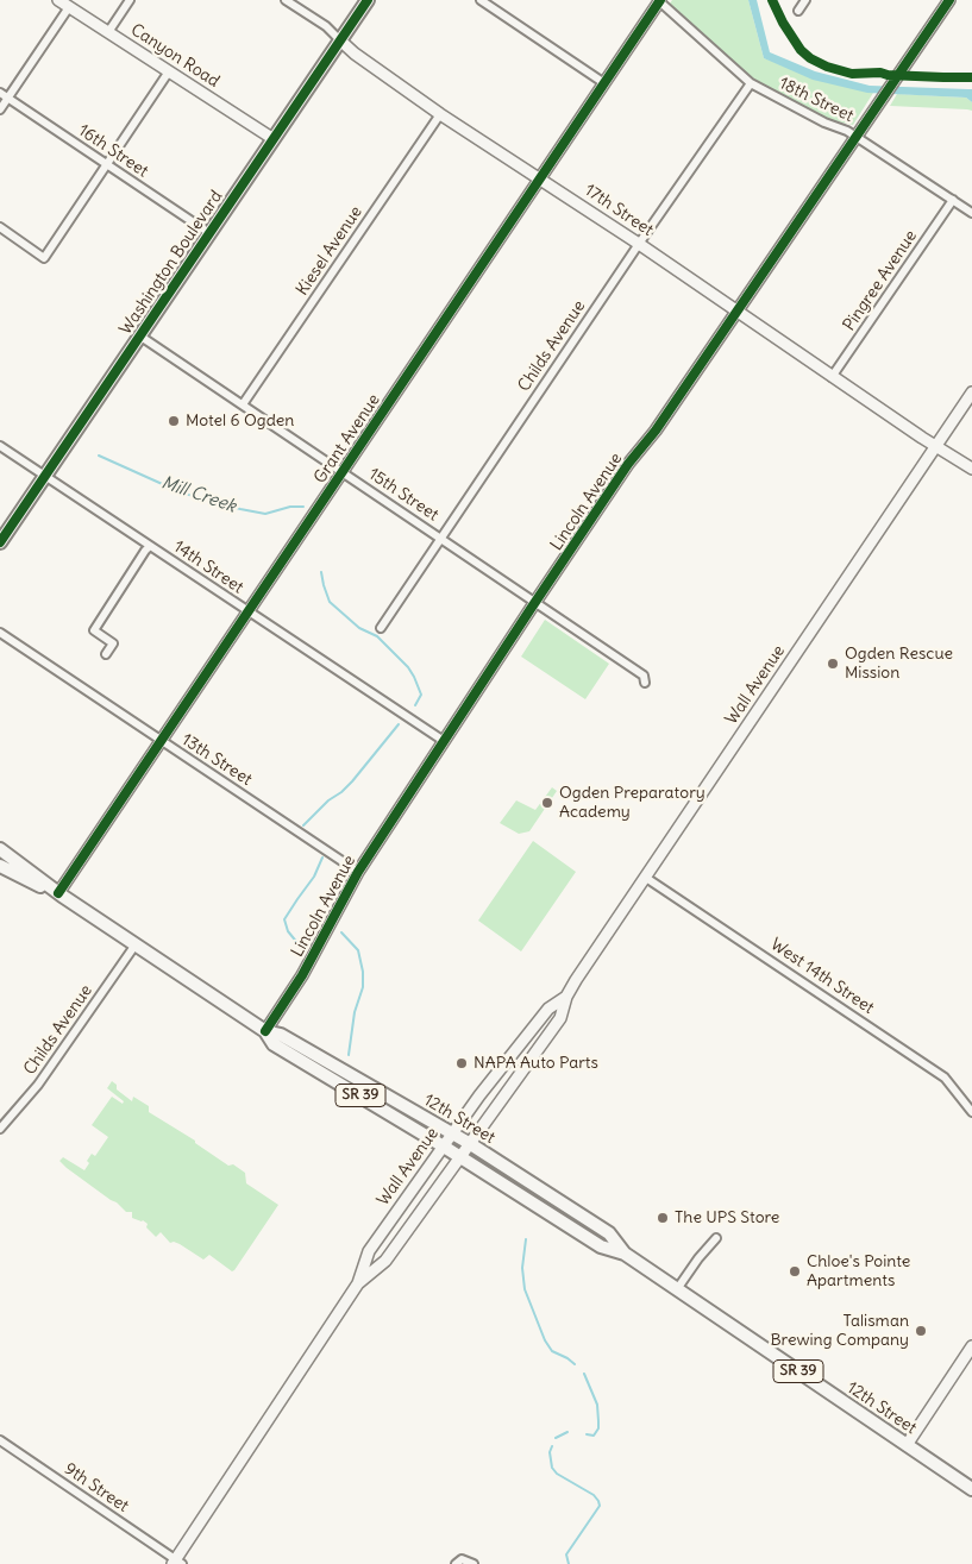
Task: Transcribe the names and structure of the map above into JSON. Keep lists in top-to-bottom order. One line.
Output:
{"streets":{"main road":["Washington Boulevard","SR 39","12th Street"],"street":["Canyon Road","18th Street","16th Street","17th Street","Kiesel Avenue","Pingree Avenue","Childs Avenue","Grant Avenue","15th Street","Lincoln Avenue","14th Street","Wall Avenue","13th Street","West 14th Street","9th Street"]},"crossings":[["Canyon Road","Washington Boulevard"],["18th Street","Pingree Avenue"],["18th Street","Childs Avenue"],["18th Street","Grant Avenue"],["18th Street","Lincoln Avenue"],["16th Street","Washington Boulevard"],["17th Street","Kiesel Avenue"],["17th Street","Washington Boulevard"],["17th Street","Pingree Avenue"],["17th Street","Childs Avenue"],["17th Street","Grant Avenue"],["17th Street","Lincoln Avenue"],["17th Street","Wall Avenue"],["Kiesel Avenue","15th Street"],["Washington Boulevard","15th Street"],["Washington Boulevard","14th Street"],["Childs Avenue","15th Street"],["Childs Avenue","12th Street"],["Grant Avenue","15th Street"],["Grant Avenue","14th Street"],["Grant Avenue","13th Street"],["Grant Avenue","12th Street"],["15th Street","Lincoln Avenue"],["Lincoln Avenue","14th Street"],["Lincoln Avenue","13th Street"],["Lincoln Avenue","12th Street"],["Wall Avenue","West 14th Street"],["Wall Avenue","12th Street"],["Wall Avenue","9th Street"]],"water":["Mill Creek"],"places":["Motel 6 Ogden","Ogden Rescue Mission","Ogden Preparatory Academy","NAPA Auto Parts","The UPS Store","Chloe's Pointe Apartments","Talisman Brewing Company"]}
